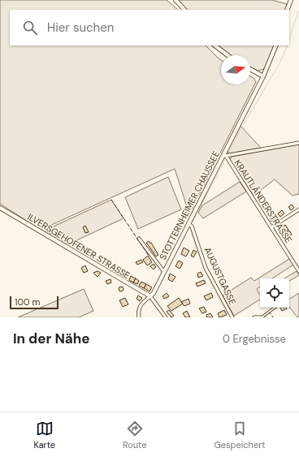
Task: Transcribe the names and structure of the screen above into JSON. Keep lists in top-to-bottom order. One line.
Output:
{"streets":{"street":["KRAUTLÄNDERSTRASSE","STOTTERNHEIMER CHAUSSEE","ILVERSGEHOFENER STRASSE","AUGUSTGASSE"]},"crossings":[["KRAUTLÄNDERSTRASSE","STOTTERNHEIMER CHAUSSEE"],["STOTTERNHEIMER CHAUSSEE","ILVERSGEHOFENER STRASSE"],["STOTTERNHEIMER CHAUSSEE","AUGUSTGASSE"]],"scale_bar":"100 m","north":"right","page":{"search":"Hier suchen","scale":"100 m","heading":["In der Nähe","0 Ergebnisse"],"nav":["Karte","Route","Gespeichert"]}}
